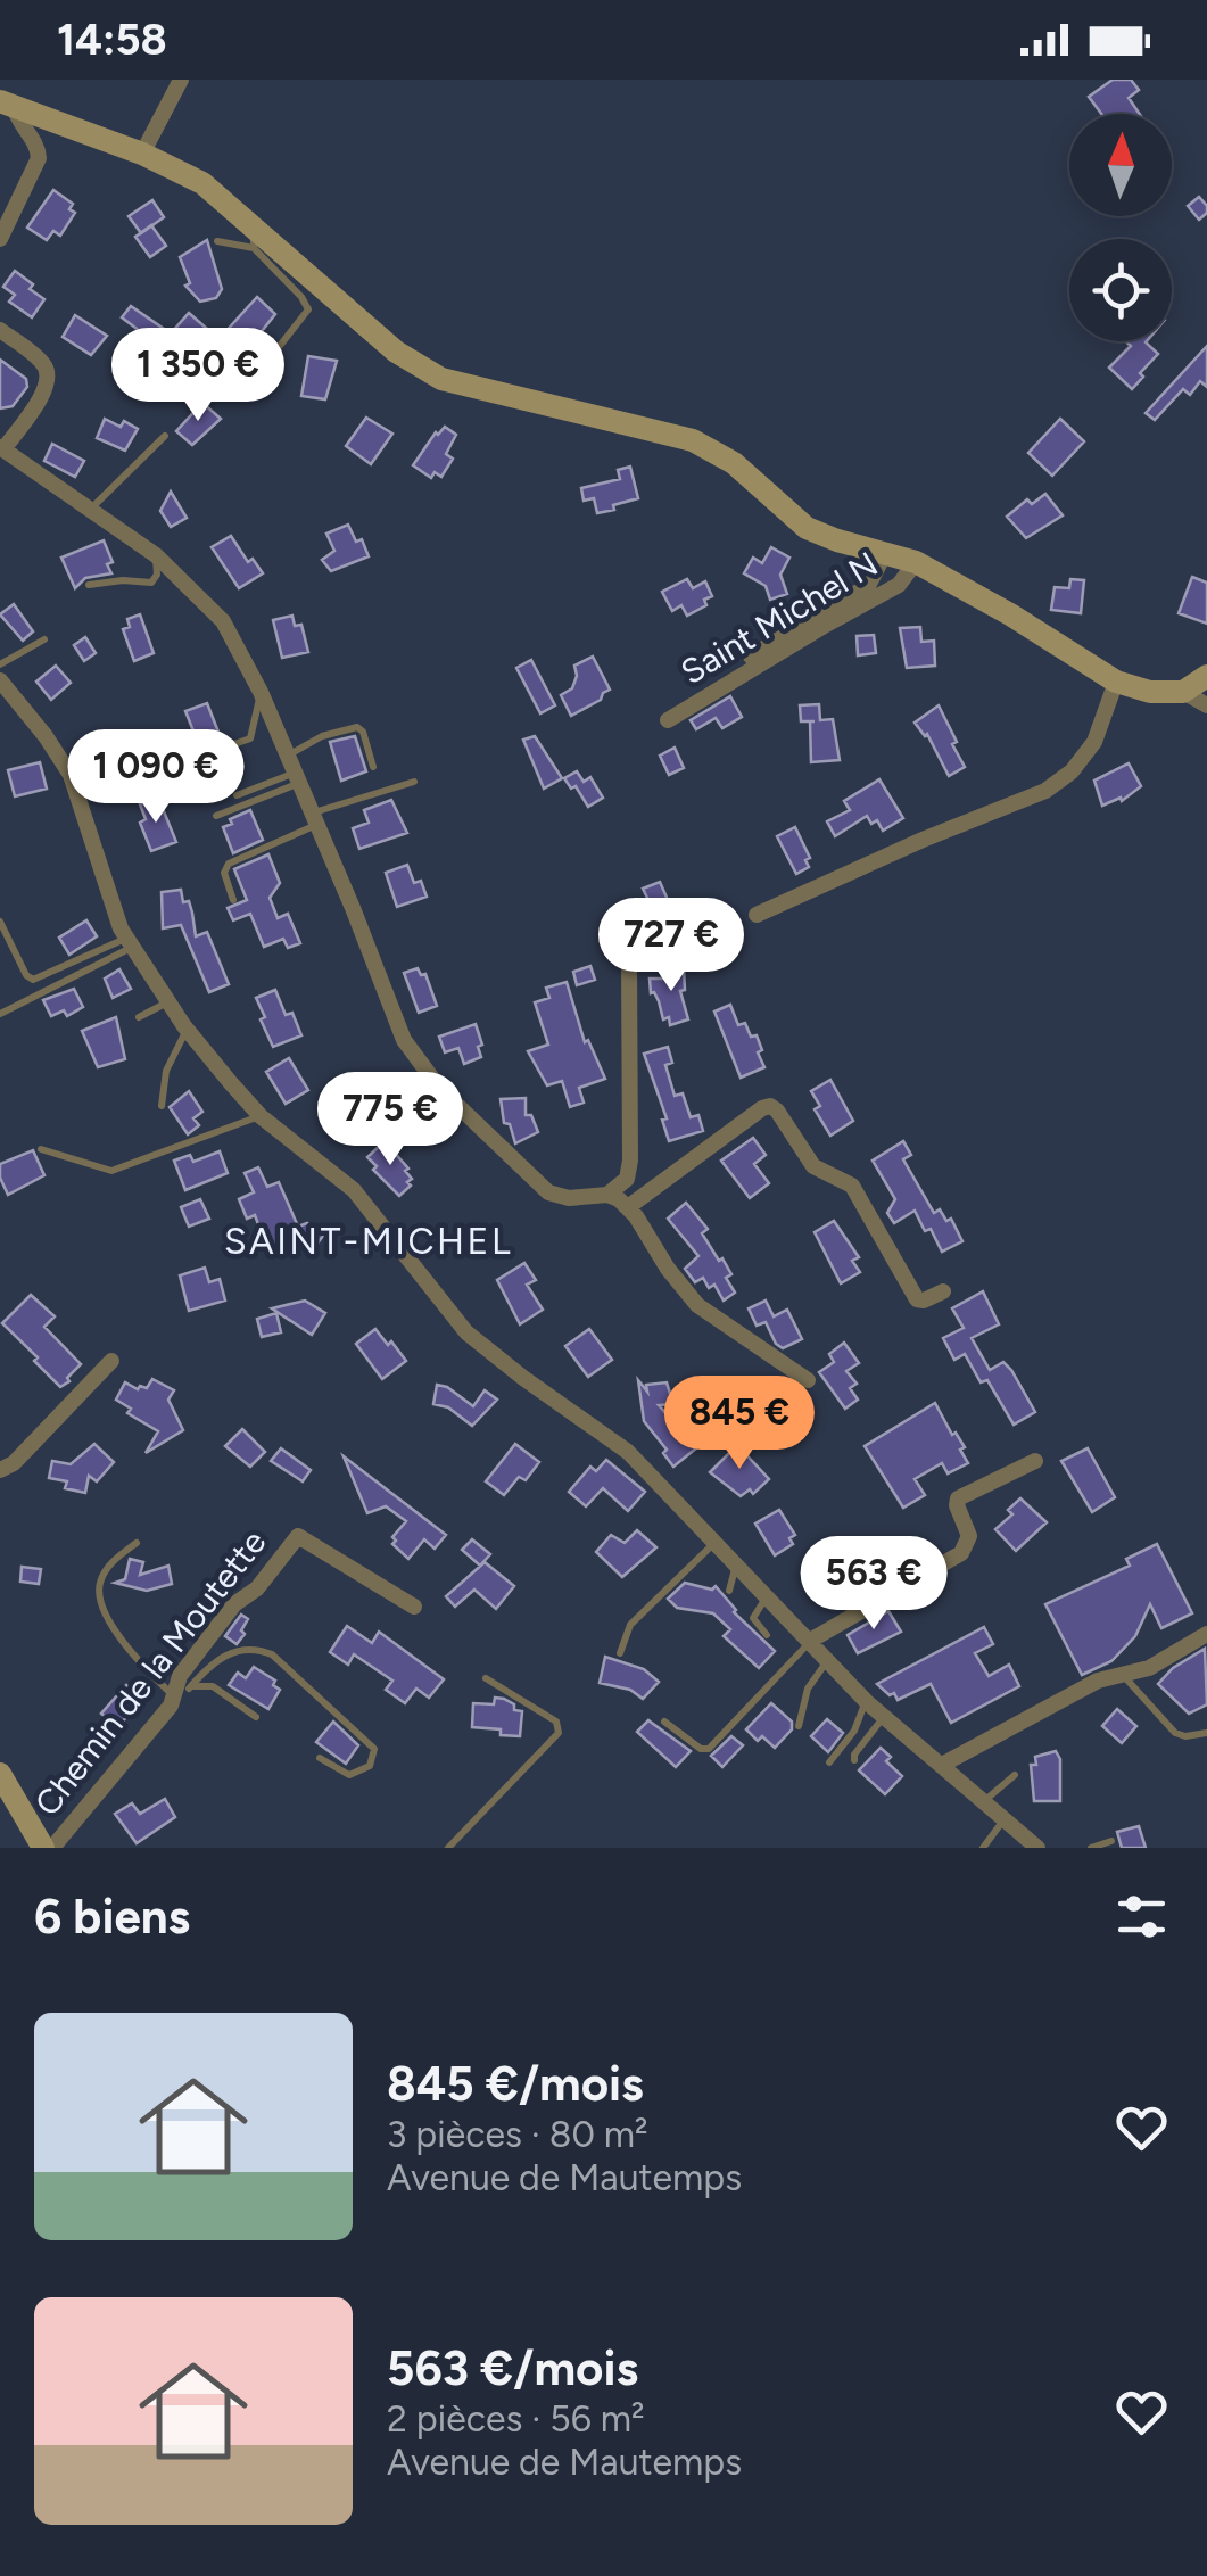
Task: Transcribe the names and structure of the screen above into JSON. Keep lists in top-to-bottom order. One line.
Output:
{"streets":{"street":["Saint Michel N","Chemin de la Moutette"]},"districts":["SAINT-MICHEL"],"north":"top","page":{"status":"14:58","price":["1 350 €","1 090 €","727 €","775 €","845 €","563 €"],"heading":"6 biens","list":[{"name":"845 €/mois","note":"3 pièces · 80 m² · Avenue de Mautemps"},{"name":"563 €/mois","note":"2 pièces · 56 m² · Avenue de Mautemps"}]}}
